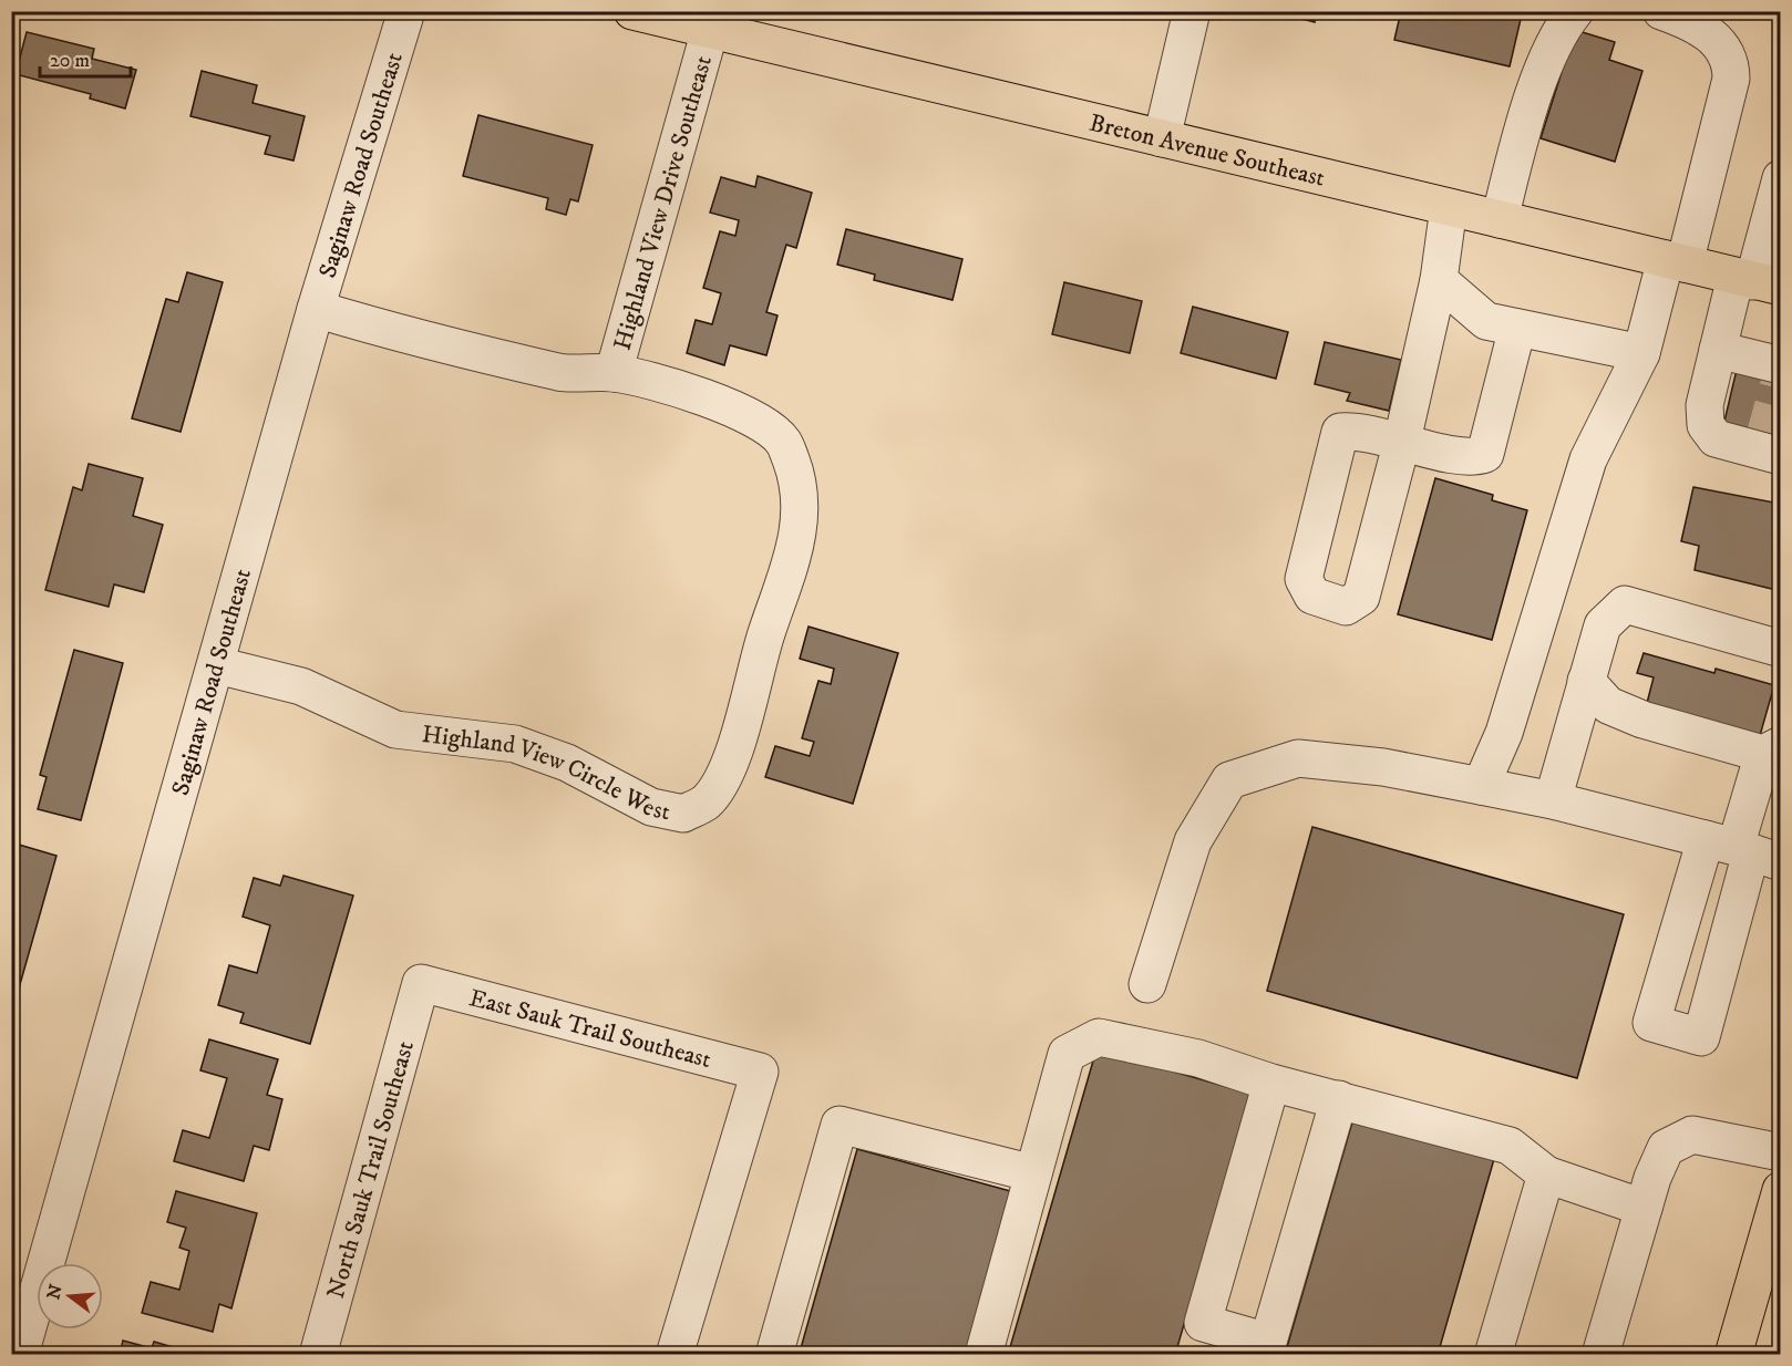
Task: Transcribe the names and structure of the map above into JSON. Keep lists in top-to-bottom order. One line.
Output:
{"streets":{"main road":["Breton Avenue Southeast"],"street":["Saginaw Road Southeast","Highland View Drive Southeast","Highland View Circle West","East Sauk Trail Southeast","North Sauk Trail Southeast"]},"crossings":[["Breton Avenue Southeast","Highland View Drive Southeast"],["Saginaw Road Southeast","Highland View Circle West"],["Highland View Drive Southeast","Highland View Circle West"],["East Sauk Trail Southeast","North Sauk Trail Southeast"]],"scale_bar":"20 m","north":"left"}
